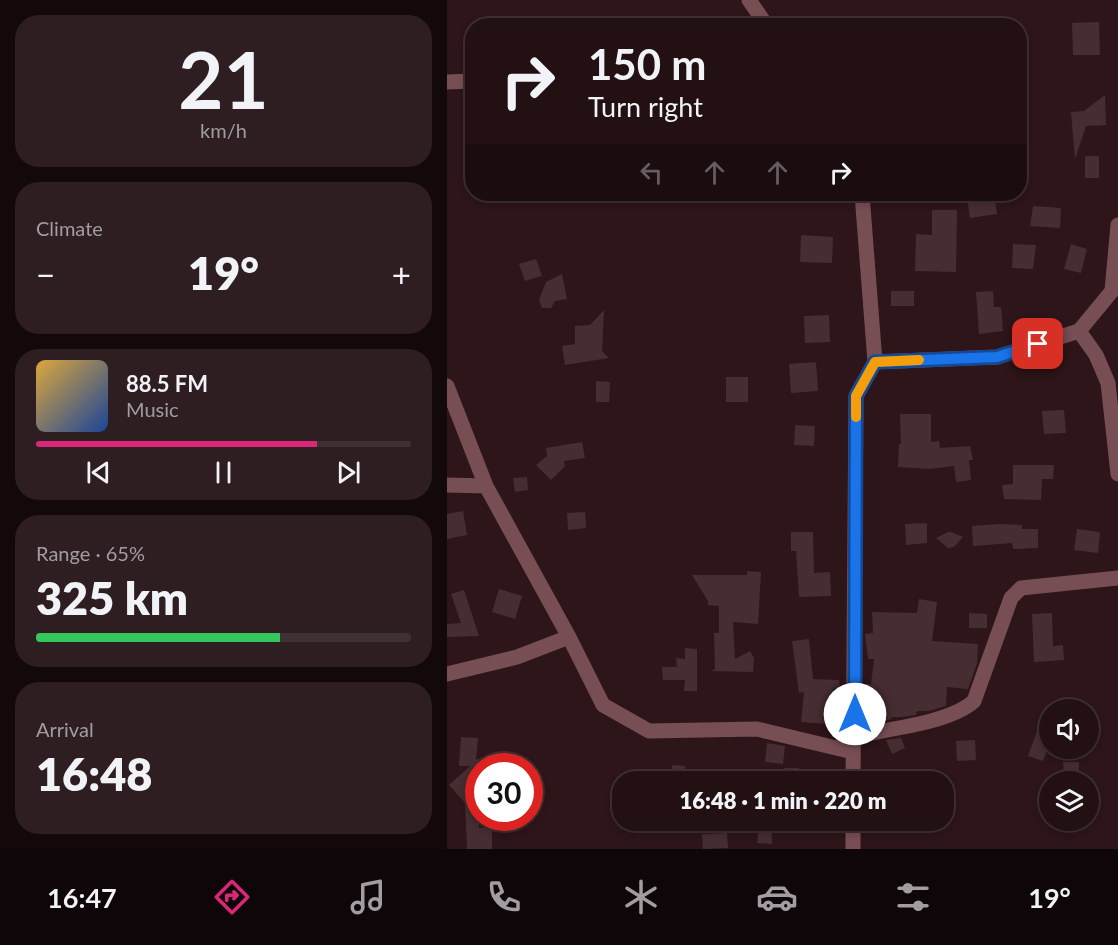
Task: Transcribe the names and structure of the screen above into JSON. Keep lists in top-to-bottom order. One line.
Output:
{"page":{"tile":[["21","km/h"],"Climate",["Range · 65%","325 km"],["Arrival","16:48"]],"turn":["150 m","Turn right"],"heat":["−","19°","+"],"song":["88.5 FM","Music"],"limit":"30","trip":"16:48 · 1 min · 220 m","tabs":["16:47","19°"]}}
